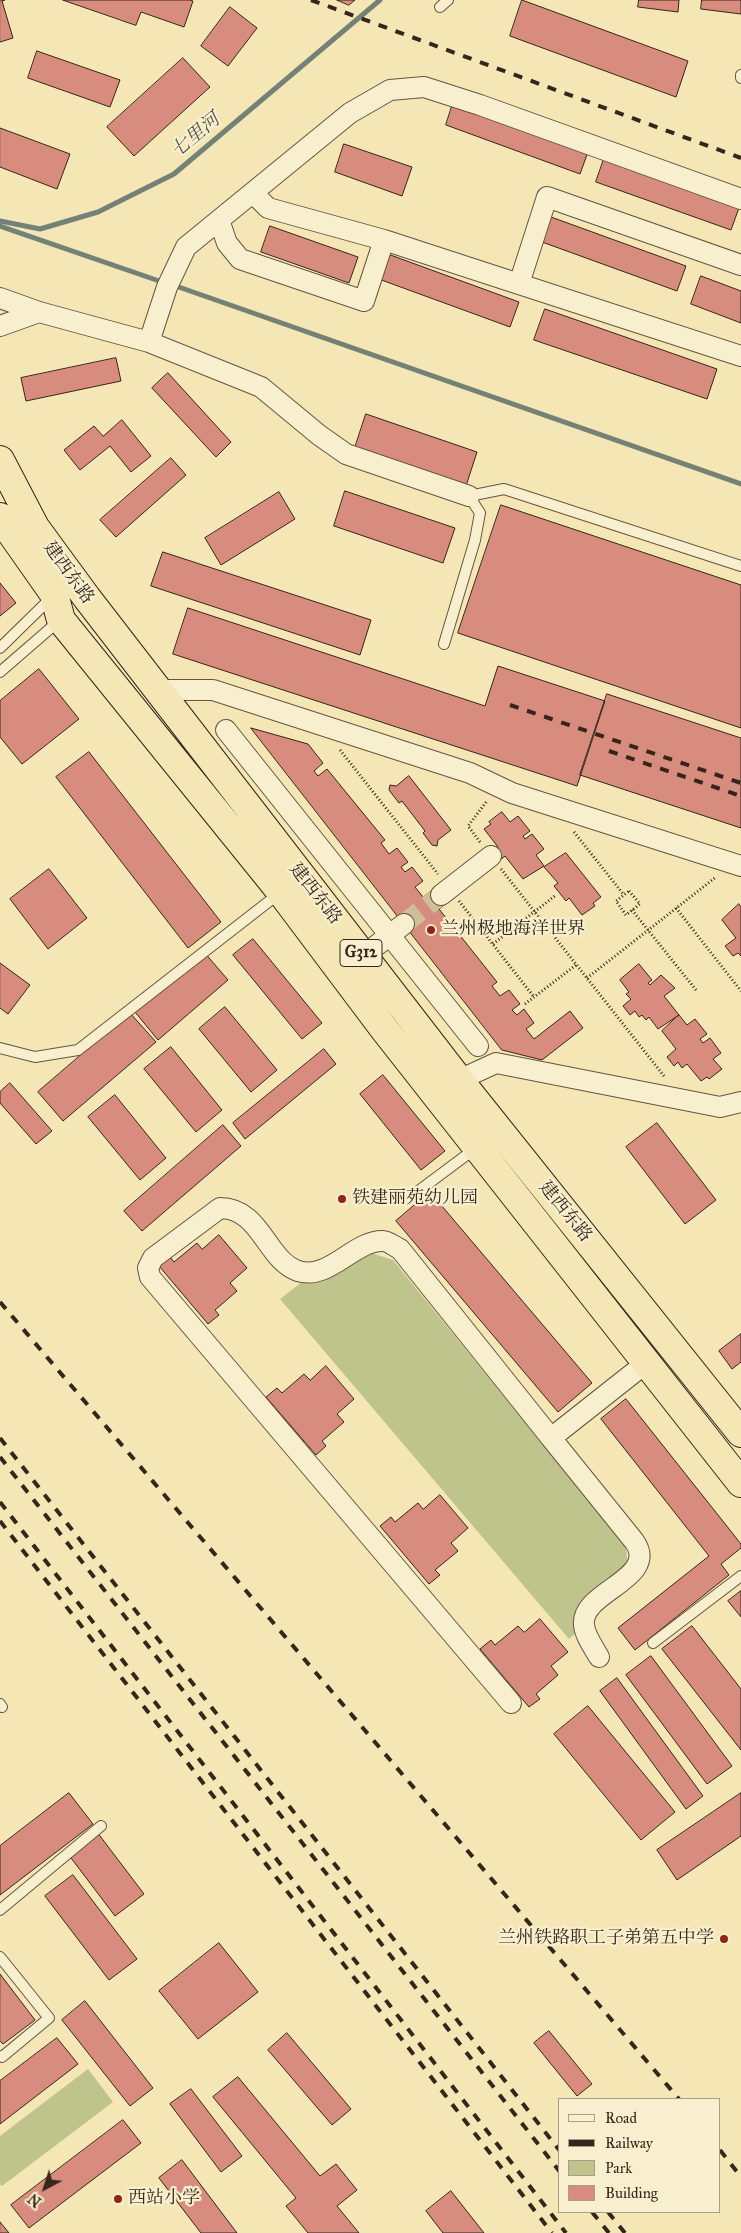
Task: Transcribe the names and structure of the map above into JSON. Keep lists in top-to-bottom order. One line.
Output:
{"streets":{"highway":["建西东路","G312"]},"water":["七里河"],"places":["兰州极地海洋世界","铁建丽苑幼儿园","兰州铁路职工子弟第五中学","西站小学"],"legend":["Road","Railway","Park","Building"],"north":"bottom left"}
